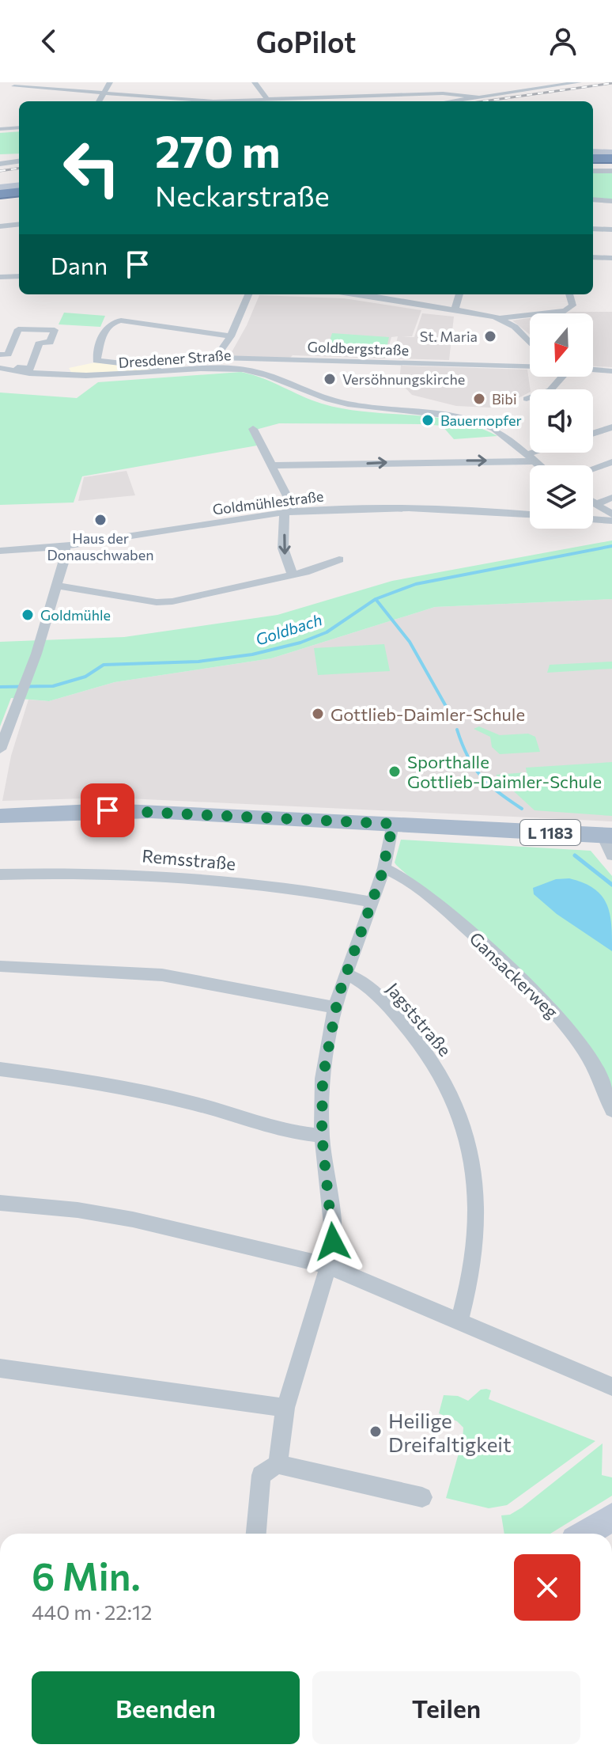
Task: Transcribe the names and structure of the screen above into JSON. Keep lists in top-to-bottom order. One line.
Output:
{"streets":{"main road":["L 1183"],"street":["Goldbergstraße","Dresdener Straße","Goldmühlestraße","Remsstraße","Gansackerweg","Jagststraße"]},"water":["Goldbach"],"places":["St. Maria","Versöhnungskirche","Bibi","Bauernopfer","Haus der Donauschwaben","Goldmühle","Gottlieb-Daimler-Schule","Sporthalle Gottlieb-Daimler-Schule","Heilige Dreifaltigkeit"],"north":"bottom","page":{"header":"GoPilot","turn":["270 m","Neckarstraße"],"then":"Dann","heading":["6 Min.","440 m · 22:12"],"buttons":["Beenden","Teilen"]}}
